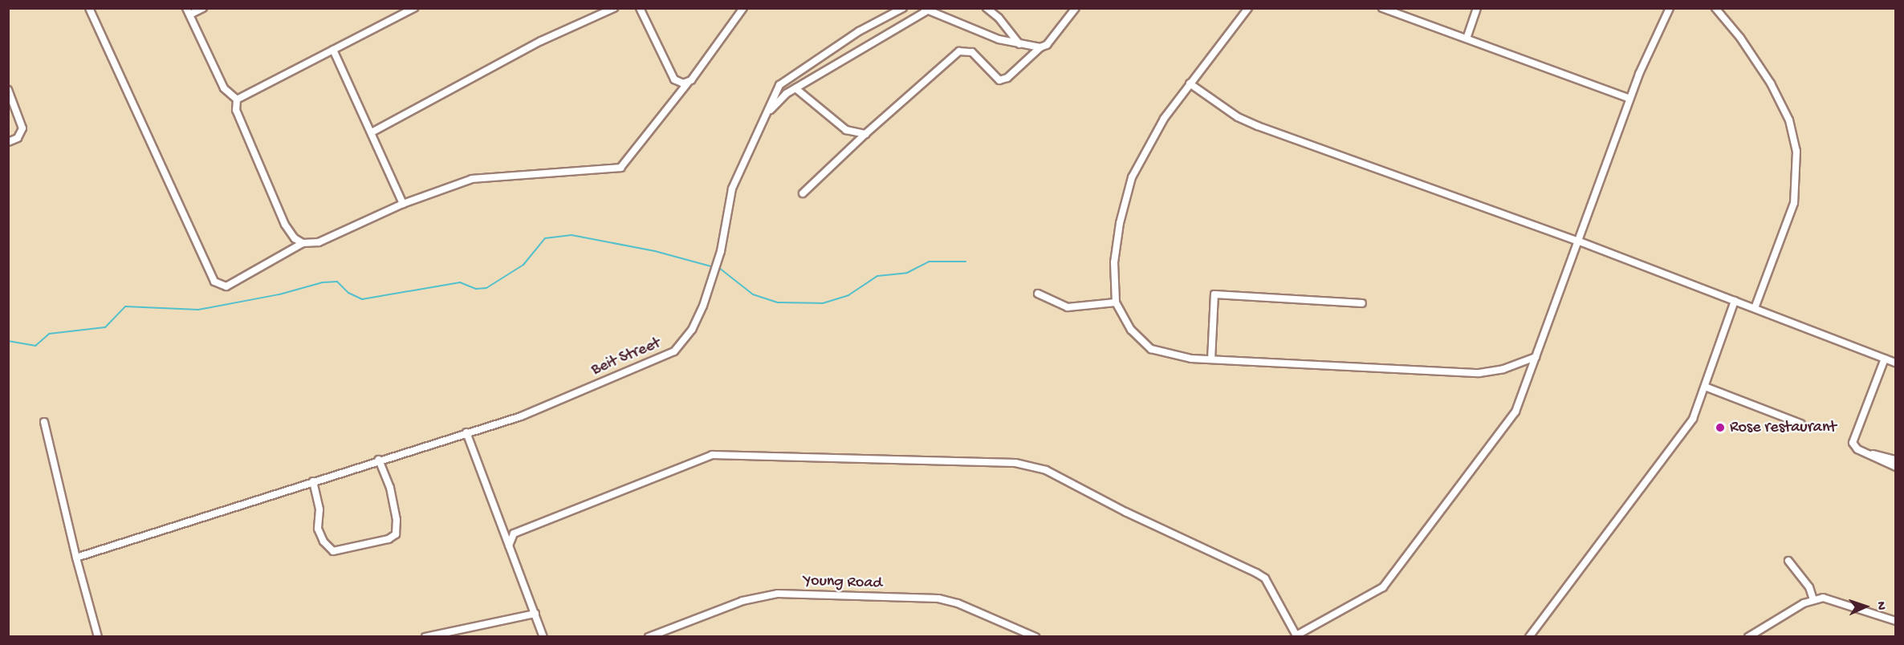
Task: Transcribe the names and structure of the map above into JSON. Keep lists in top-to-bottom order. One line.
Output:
{"streets":{"street":["Beit Street","Young Road"]},"places":["Rose restaurant"],"north":"right"}
